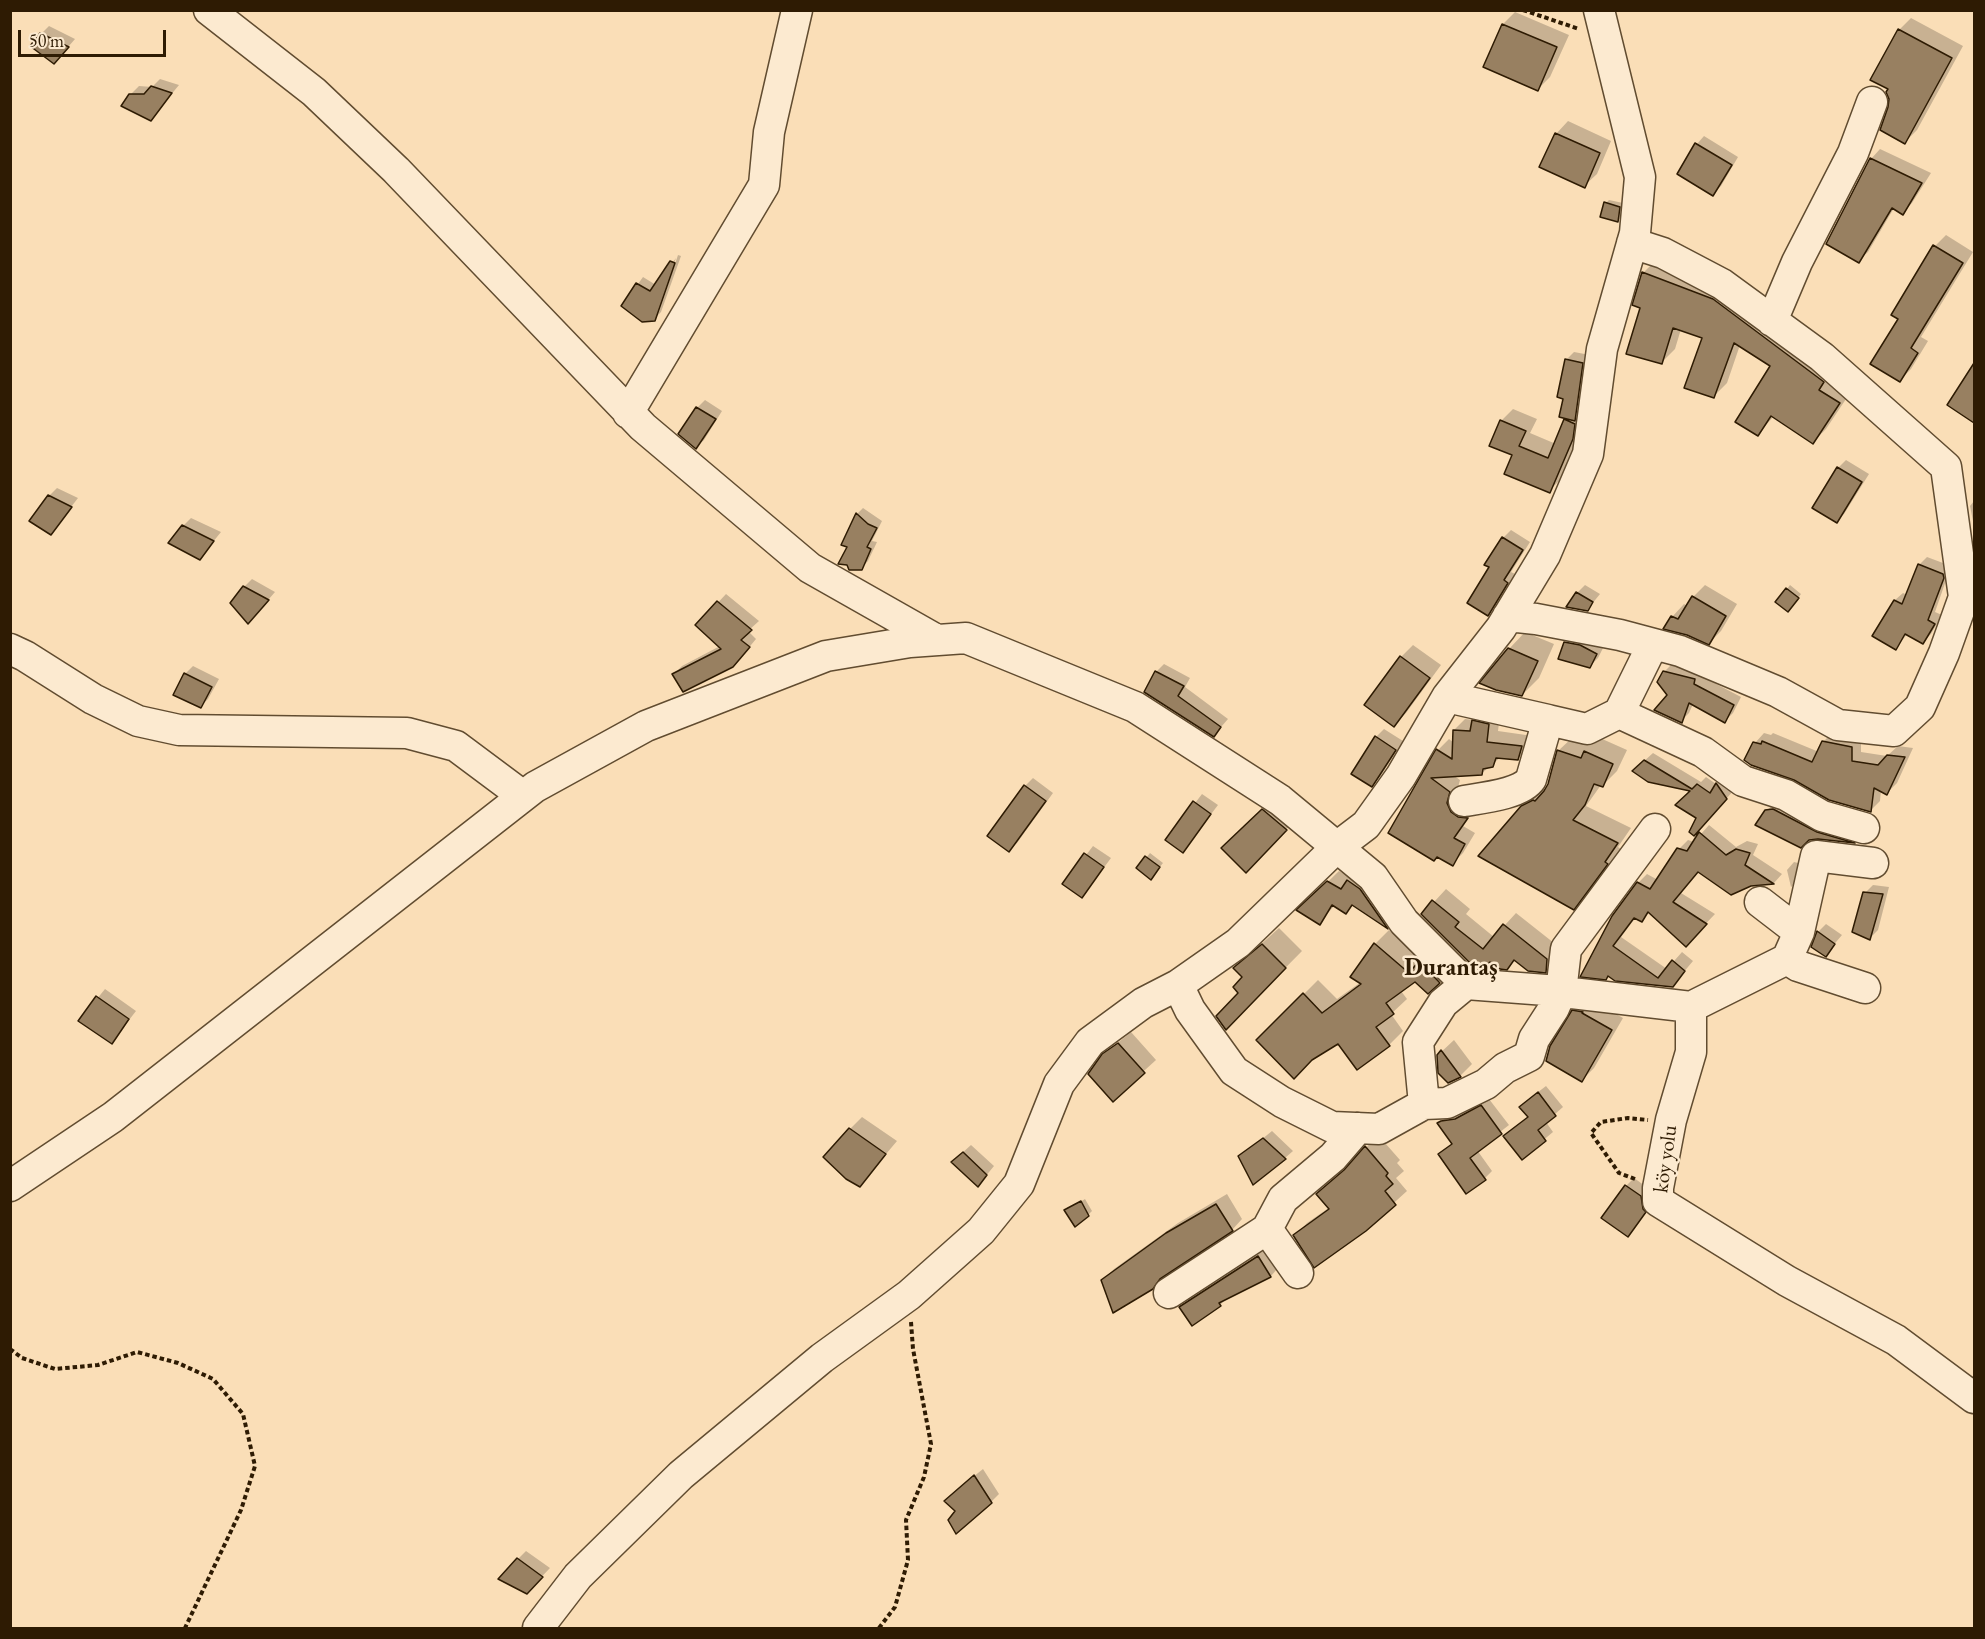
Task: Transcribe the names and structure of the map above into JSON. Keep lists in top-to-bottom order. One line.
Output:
{"streets":{"street":["köy yolu"]},"districts":["Durantaş"],"scale_bar":"50 m"}
